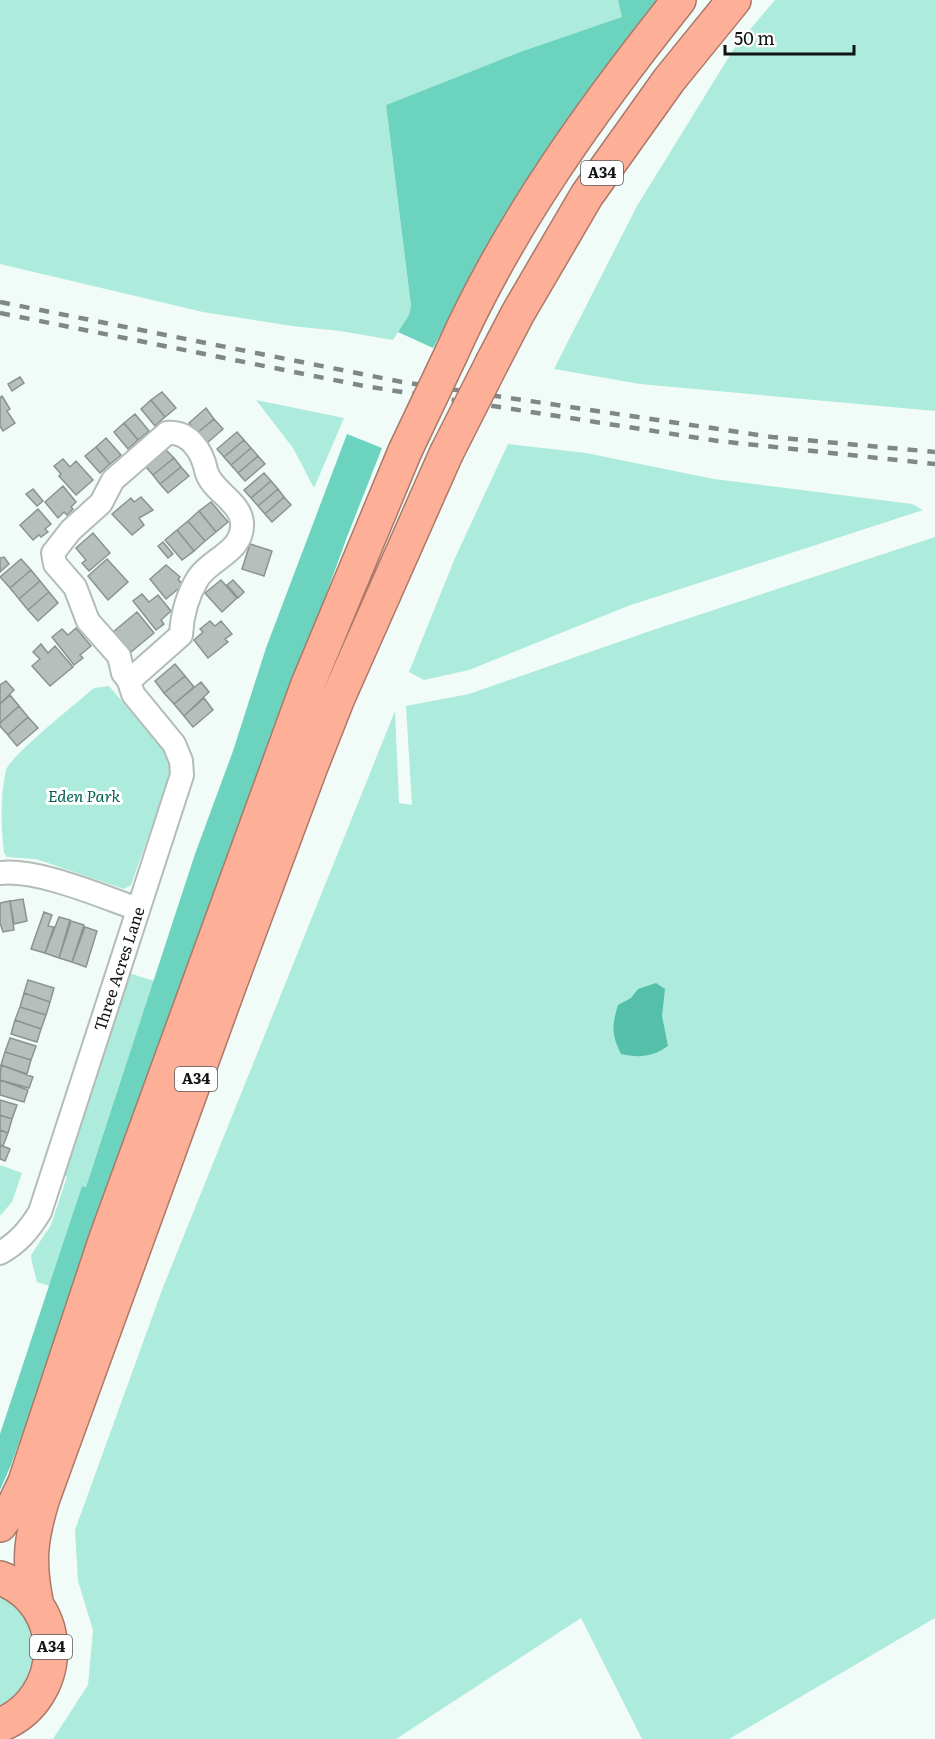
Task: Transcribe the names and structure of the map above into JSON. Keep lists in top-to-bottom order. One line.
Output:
{"streets":{"highway":["A34"],"street":["Three Acres Lane"]},"parks":["Eden Park"],"scale_bar":"50 m"}
